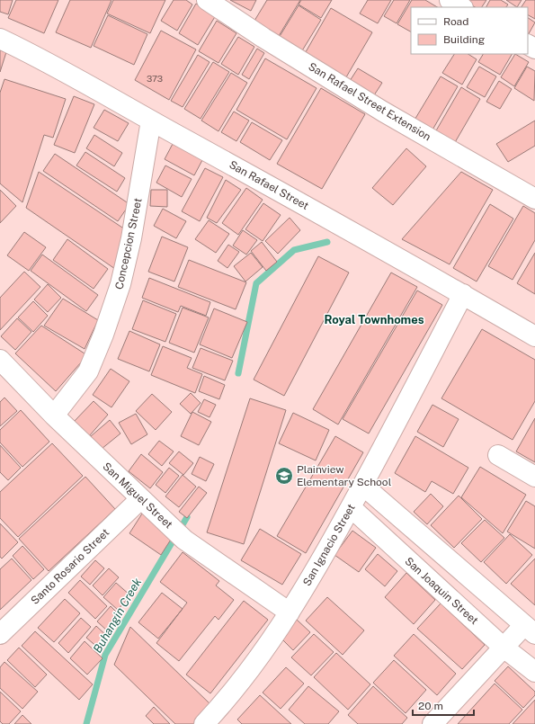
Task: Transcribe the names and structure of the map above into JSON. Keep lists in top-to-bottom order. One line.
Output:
{"streets":{"street":["San Rafael Street Extension","San Rafael Street","Concepcion Street","San Miguel Street","San Ignacio Street","Santo Rosario Street","San Joaquin Street"]},"crossings":[["San Rafael Street","Concepcion Street"],["San Rafael Street","San Ignacio Street"],["Concepcion Street","San Miguel Street"],["San Miguel Street","San Ignacio Street"],["San Miguel Street","Santo Rosario Street"],["San Ignacio Street","San Joaquin Street"]],"districts":["Royal Townhomes"],"water":["Buhangin Creek"],"places":{"school or university":["Plainview Elementary School"]},"house_numbers":["373"],"legend":["Road","Building"],"scale_bar":"20 m"}
